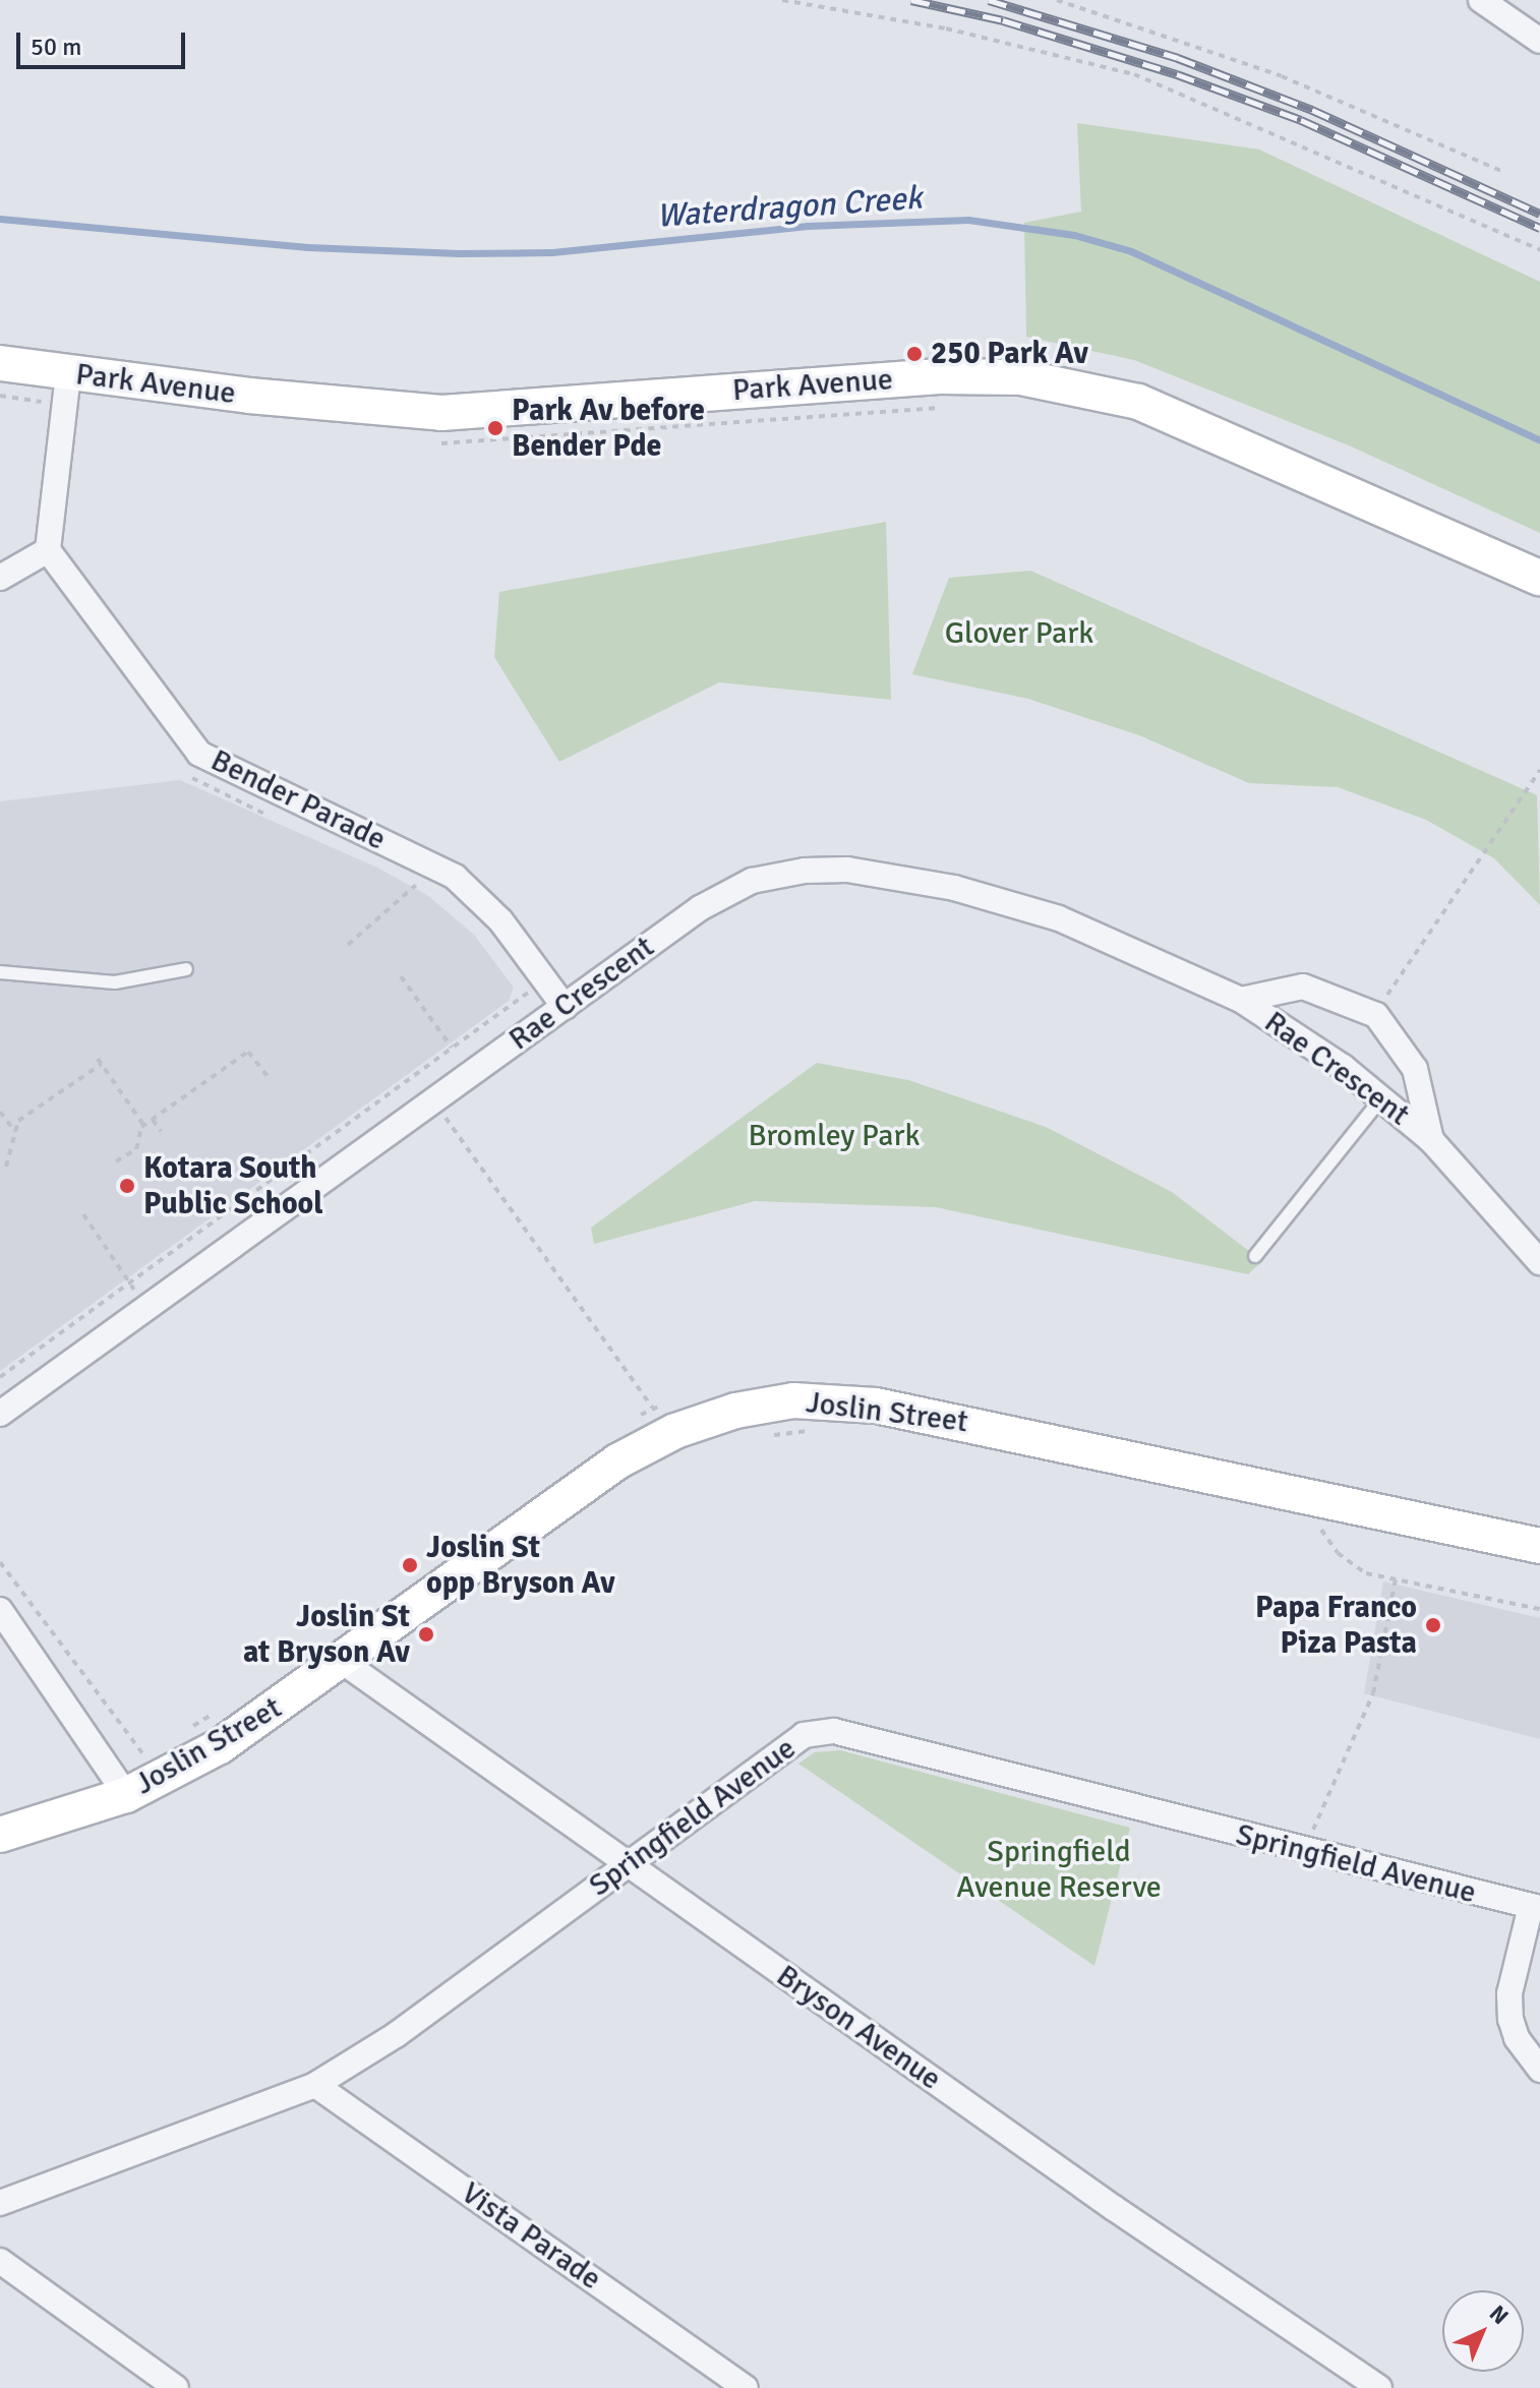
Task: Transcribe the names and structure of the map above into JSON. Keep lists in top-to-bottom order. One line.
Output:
{"streets":{"street":["Park Avenue","Bender Parade","Rae Crescent","Joslin Street","Springfield Avenue","Bryson Avenue","Vista Parade"]},"crossings":[["Bender Parade","Rae Crescent"],["Joslin Street","Bryson Avenue"],["Springfield Avenue","Bryson Avenue"],["Springfield Avenue","Vista Parade"]],"water":["Waterdragon Creek"],"parks":["Glover Park","Bromley Park","Springfield Avenue Reserve"],"places":["250 Park Av","Park Av before Bender Pde","Kotara South Public School","Joslin St opp Bryson Av","Papa Franco Piza Pasta","Joslin St at Bryson Av"],"scale_bar":"50 m","north":"top right"}
